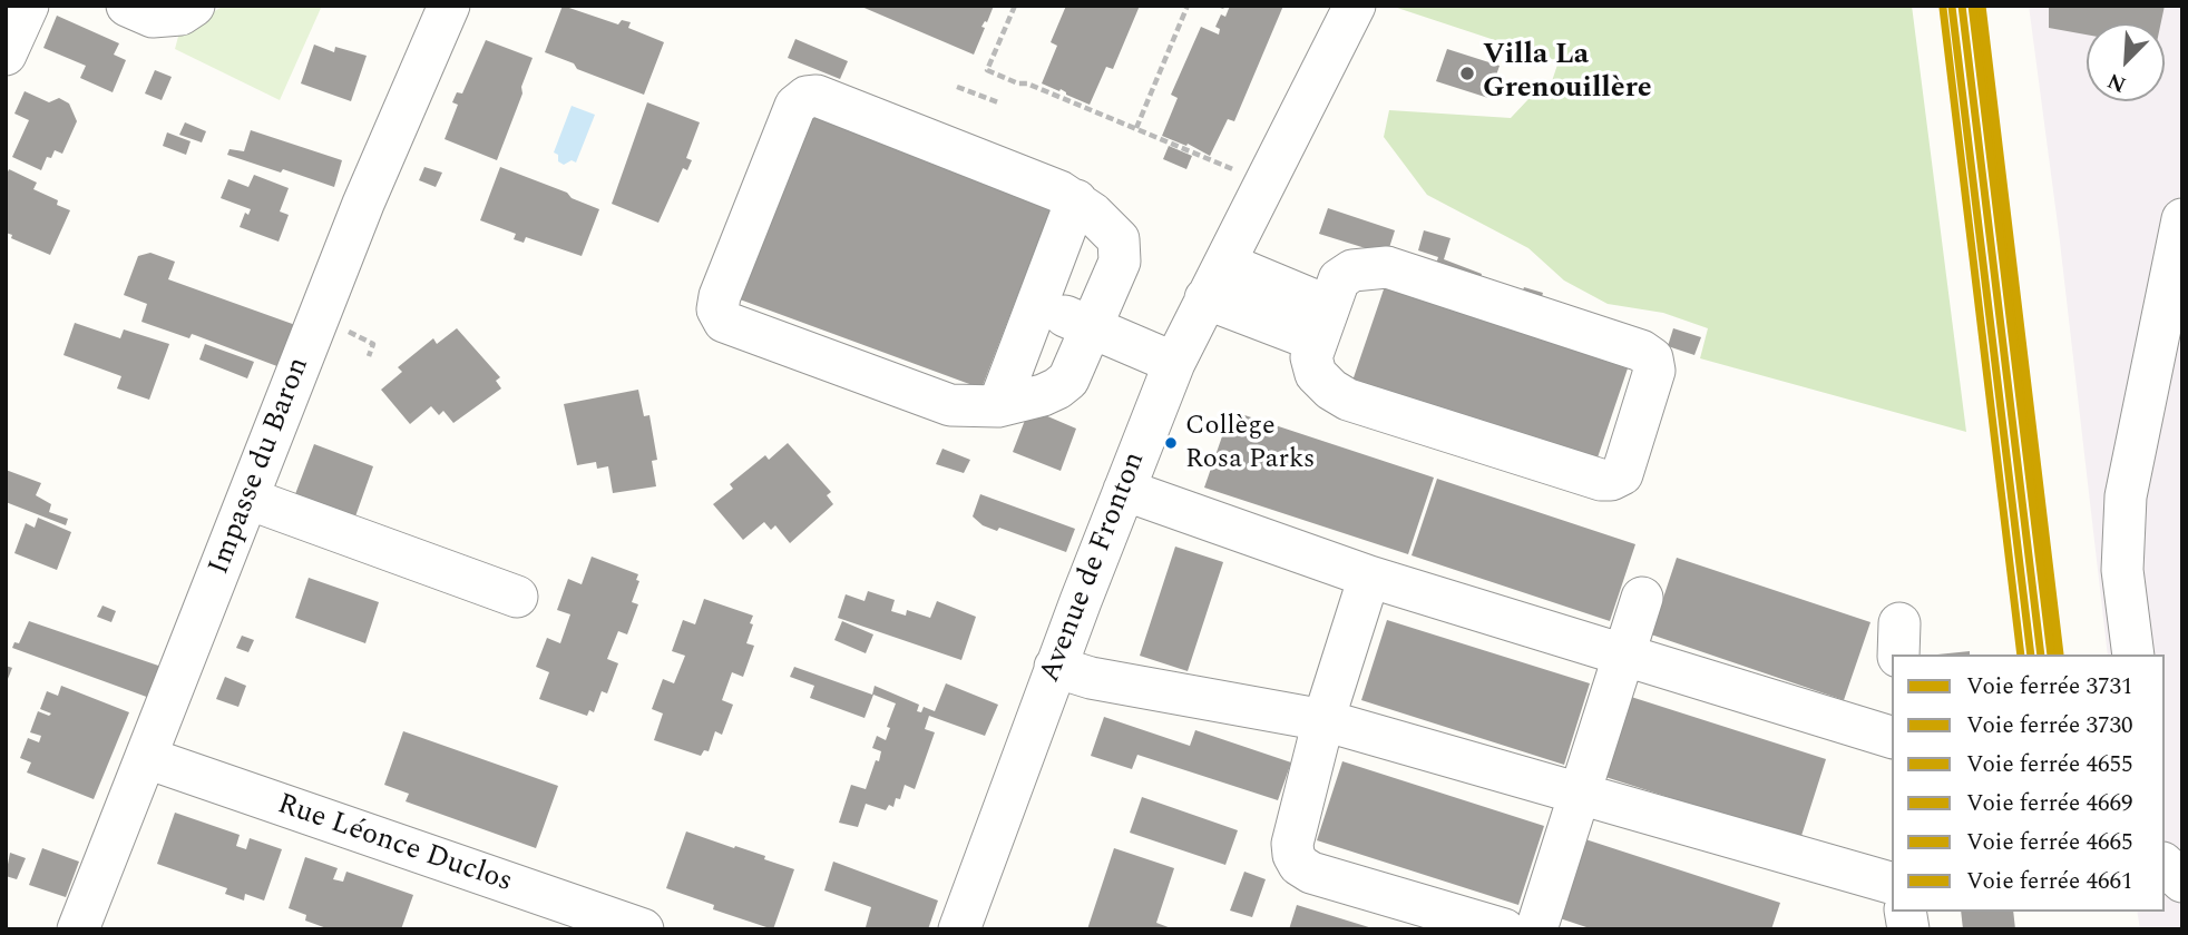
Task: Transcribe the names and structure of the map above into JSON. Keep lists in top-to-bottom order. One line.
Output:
{"streets":{"street":["Impasse du Baron","Avenue de Fronton","Rue Léonce Duclos"]},"crossings":[["Impasse du Baron","Rue Léonce Duclos"]],"places":["Villa La Grenouillère","Collège Rosa Parks"],"lines":["rail line 3731","rail line 3730","rail line 4669","rail line 4661","rail line 4655","rail line 4665"],"legend":["Voie ferrée 3731","Voie ferrée 3730","Voie ferrée 4655","Voie ferrée 4669","Voie ferrée 4665","Voie ferrée 4661"],"north":"bottom left"}
